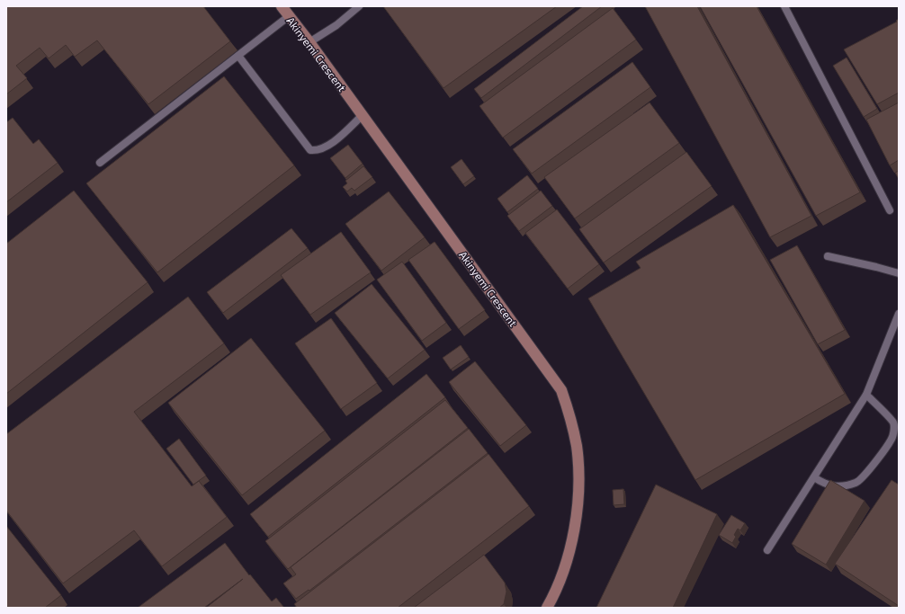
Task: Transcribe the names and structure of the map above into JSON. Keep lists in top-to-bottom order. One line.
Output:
{"streets":{"street":["Akinyemi Crescent"]}}
